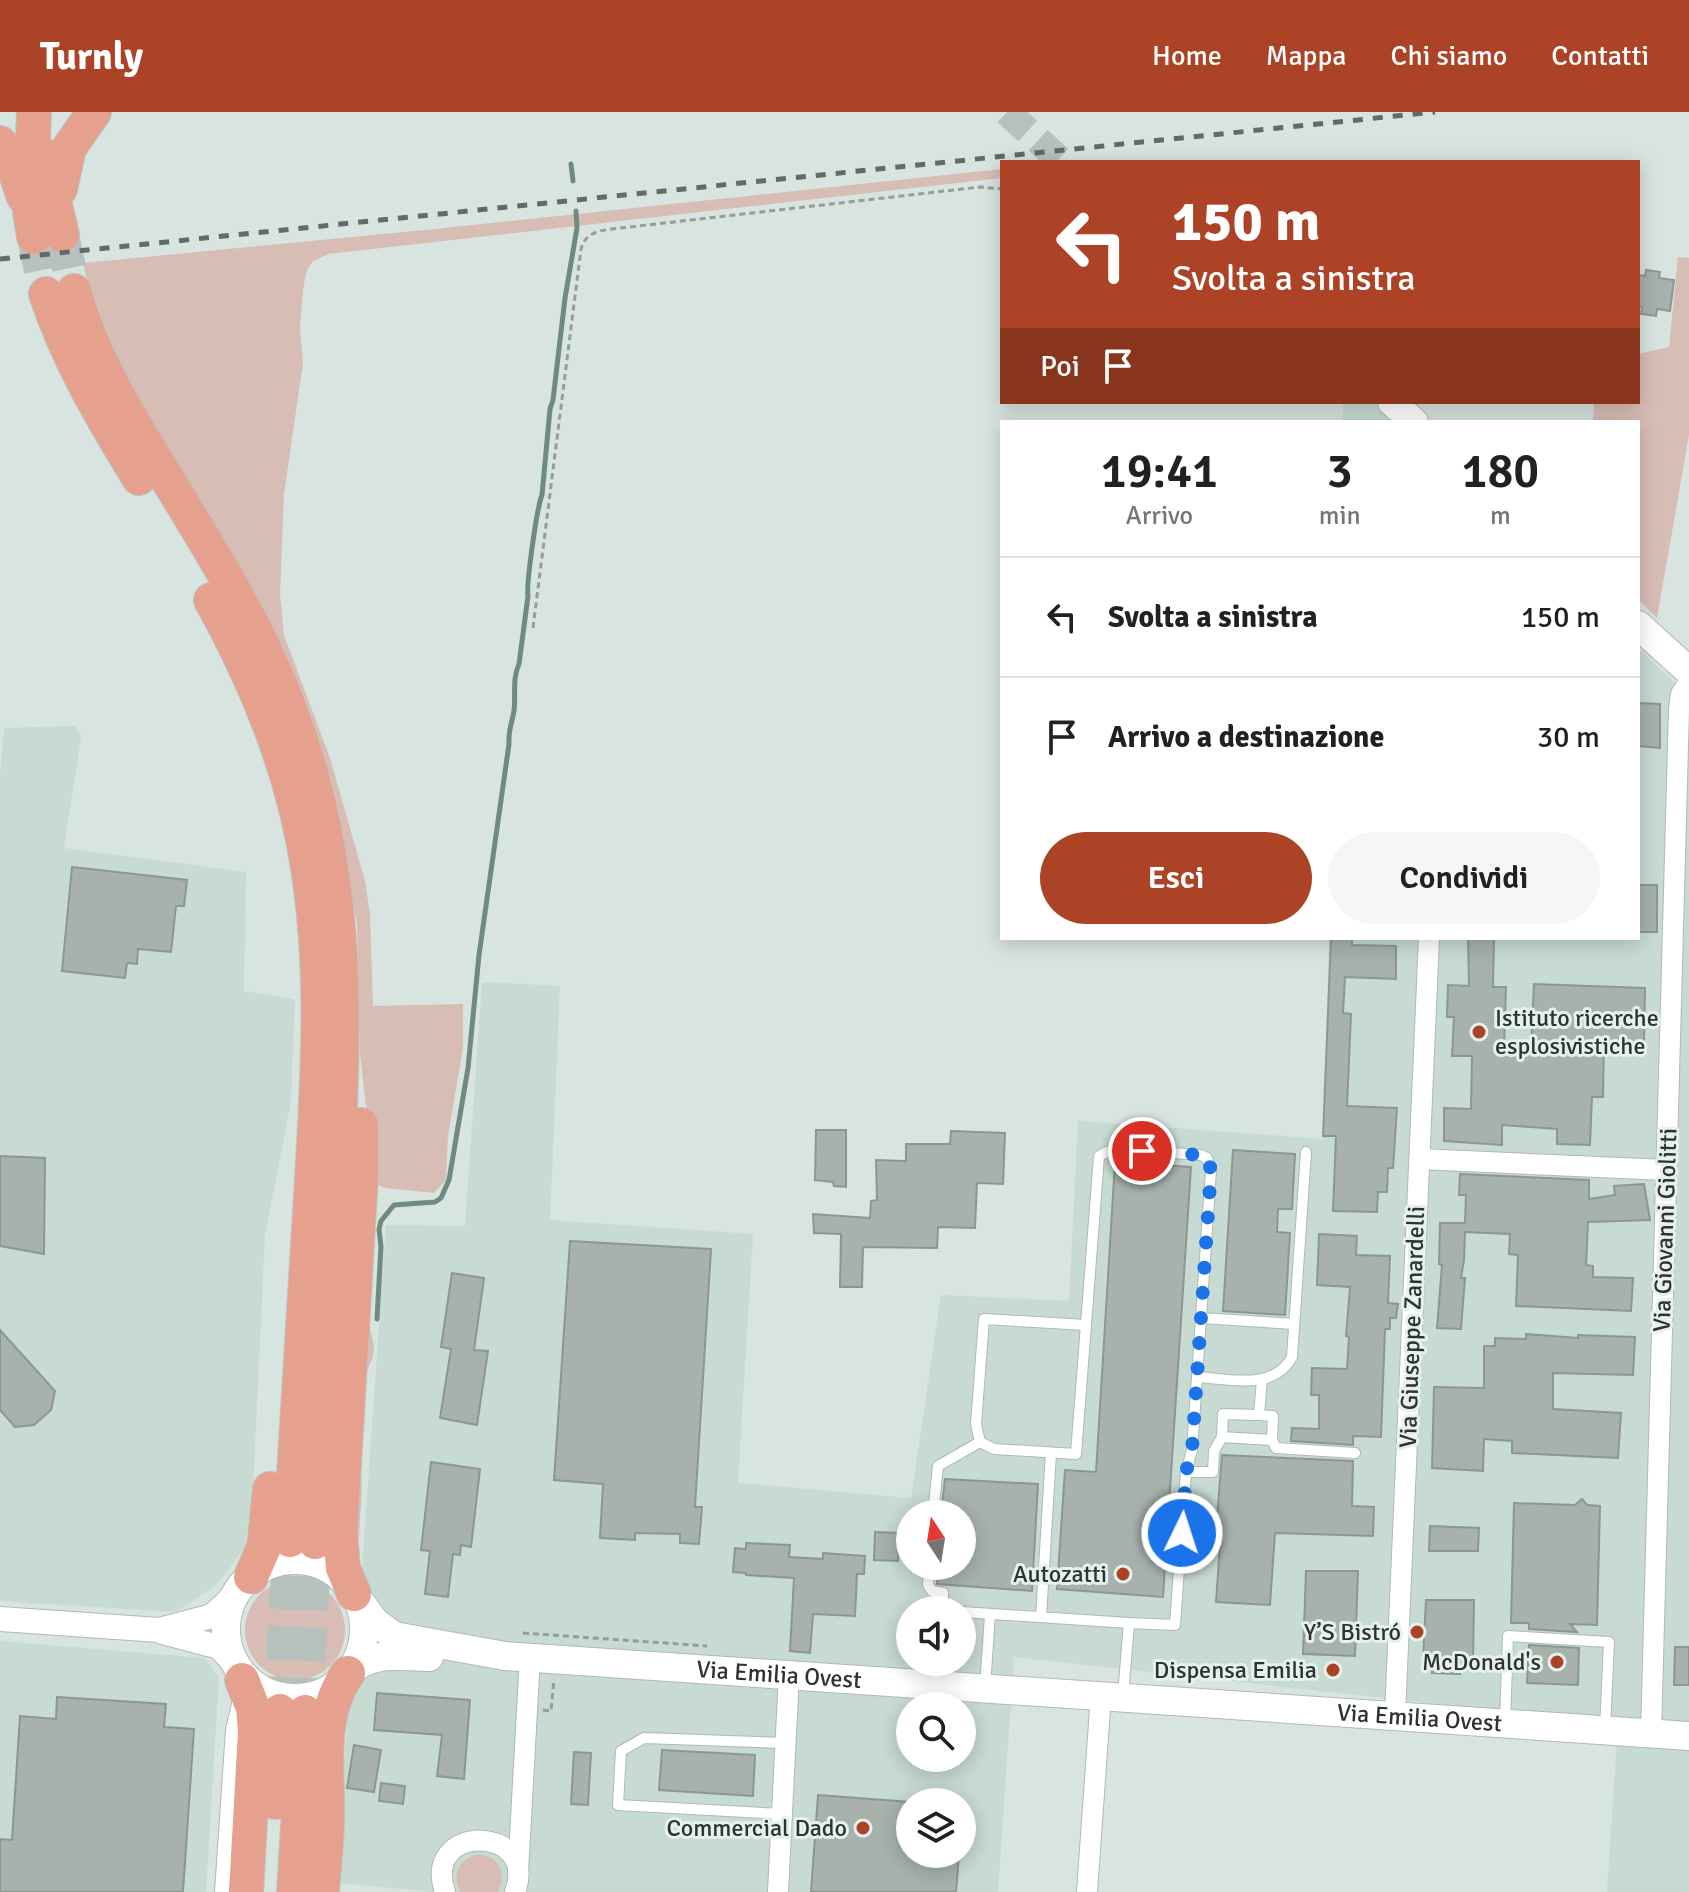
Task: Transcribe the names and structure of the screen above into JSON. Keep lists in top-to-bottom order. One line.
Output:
{"streets":{"main road":["Via Emilia Ovest"],"street":["Via Giovanni Giolitti","Via Giuseppe Zanardelli"]},"crossings":[["Via Giovanni Giolitti","Via Emilia Ovest"],["Via Giuseppe Zanardelli","Via Emilia Ovest"]],"places":["Istituto ricerche esplosivistiche","Autozatti","Y’S Bistró","McDonald's","Dispensa Emilia","Commercial Dado"],"north":"top","page":{"header":"Turnly","nav":["Home","Mappa","Chi siamo","Contatti"],"turn":["150 m","Svolta a sinistra"],"then":"Poi","eta":["19:41","Arrivo","3","min","180","m"],"list":[{"name":"Svolta a sinistra","value":"150 m"},{"name":"Arrivo a destinazione","value":"30 m"}],"buttons":["Esci","Condividi"]}}
